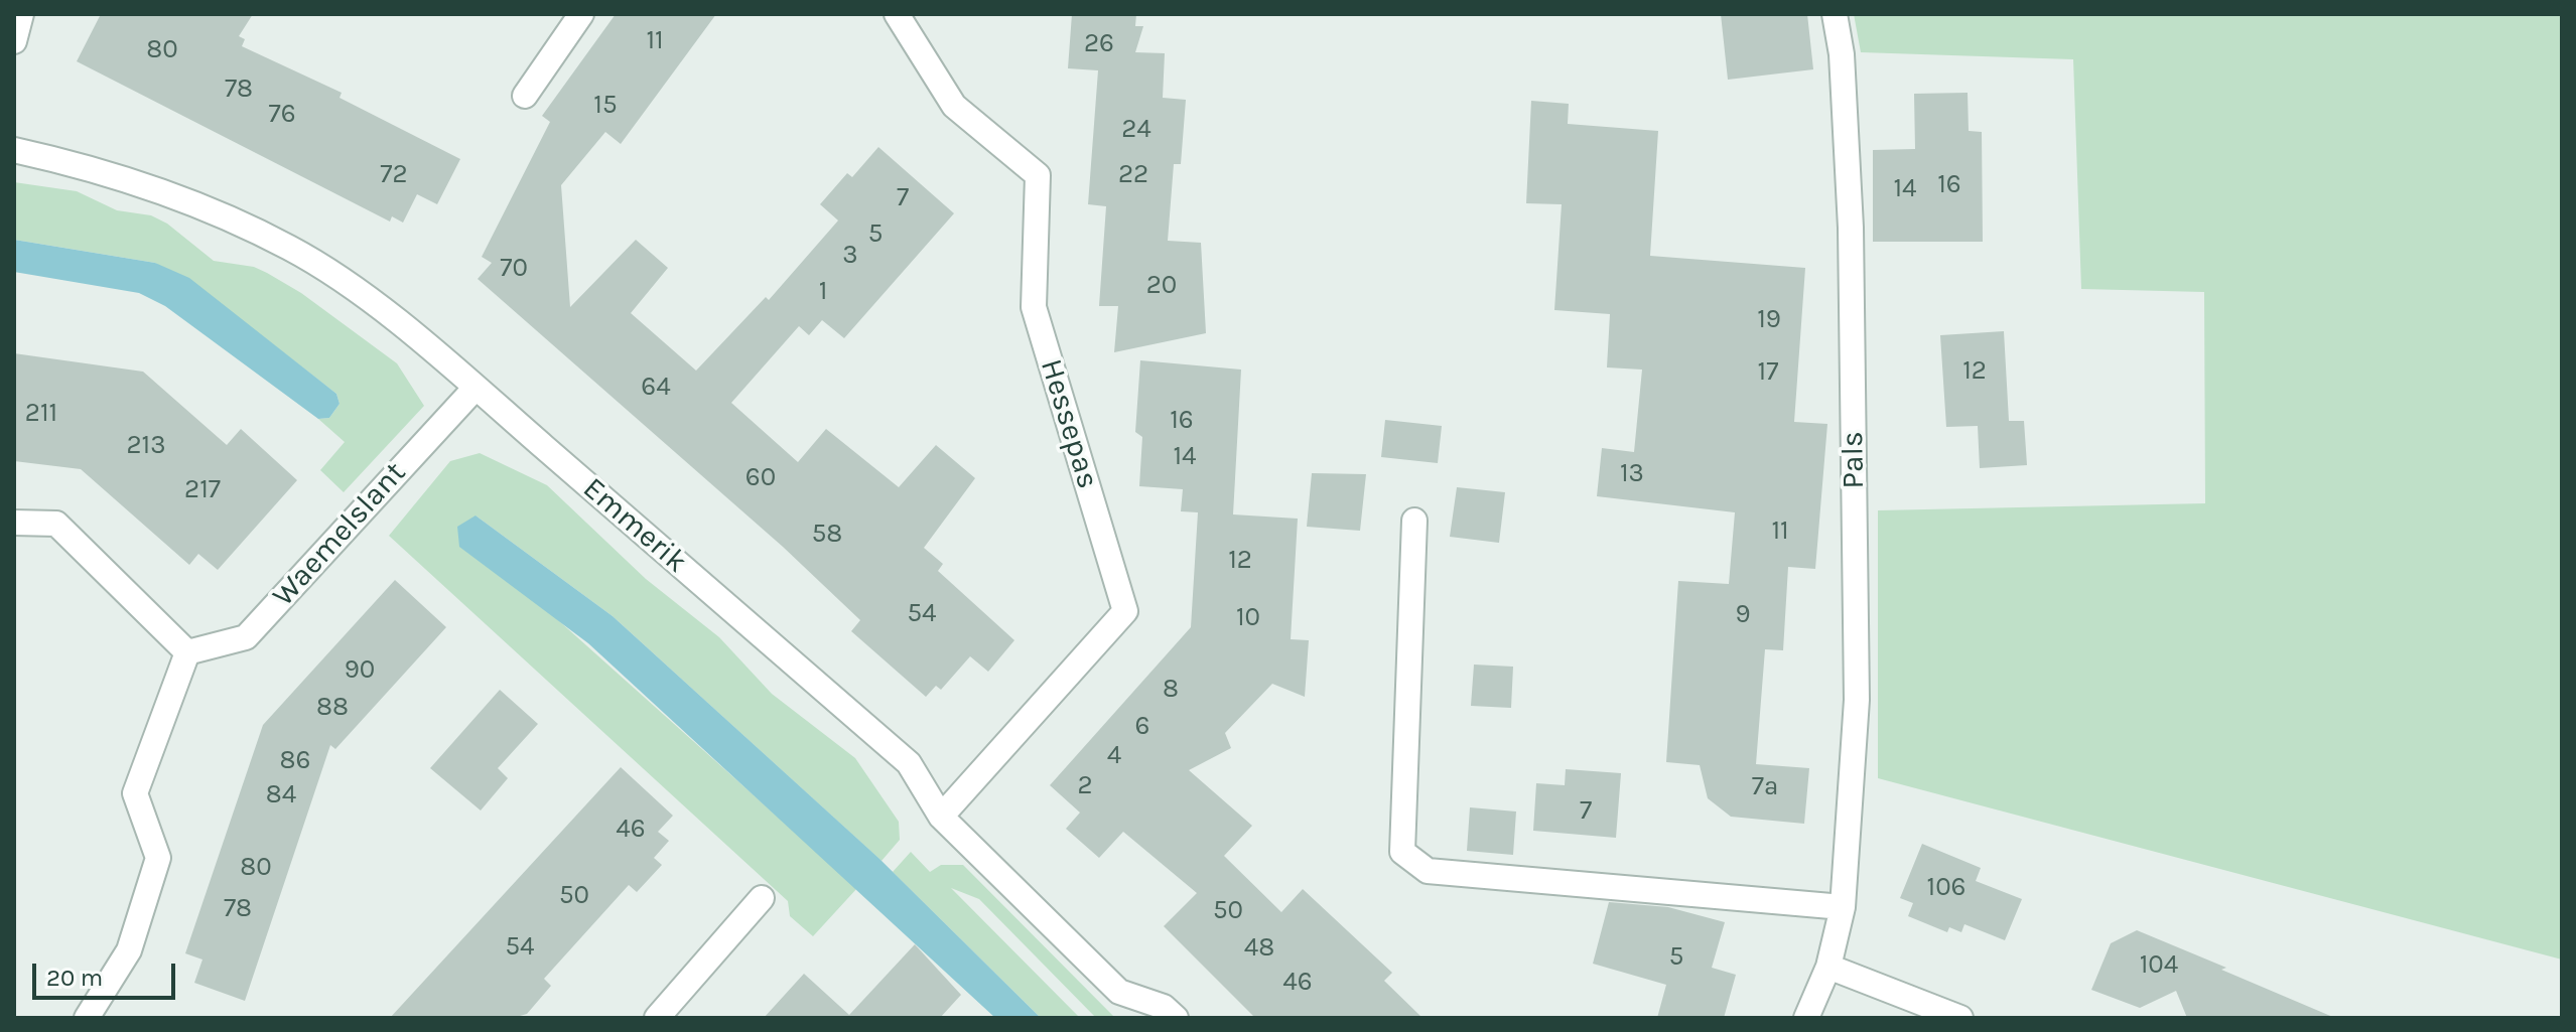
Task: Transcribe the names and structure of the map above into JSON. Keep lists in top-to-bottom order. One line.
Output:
{"streets":{"street":["Hessepas","Pals","Emmerik","Waemelslant"]},"crossings":[["Hessepas","Emmerik"],["Emmerik","Waemelslant"]],"house_numbers":["11","26","80","78","15","76","24","72","22","16","14","7","5","3","70","20","1","19","12","17","64","211","16","213","14","13","60","217","11","58","12","54","9","10","90","8","88","6","4","86","2","7a","84","7","46","80","106","50","78","50","54","48","5","104","46"],"scale_bar":"20 m"}
